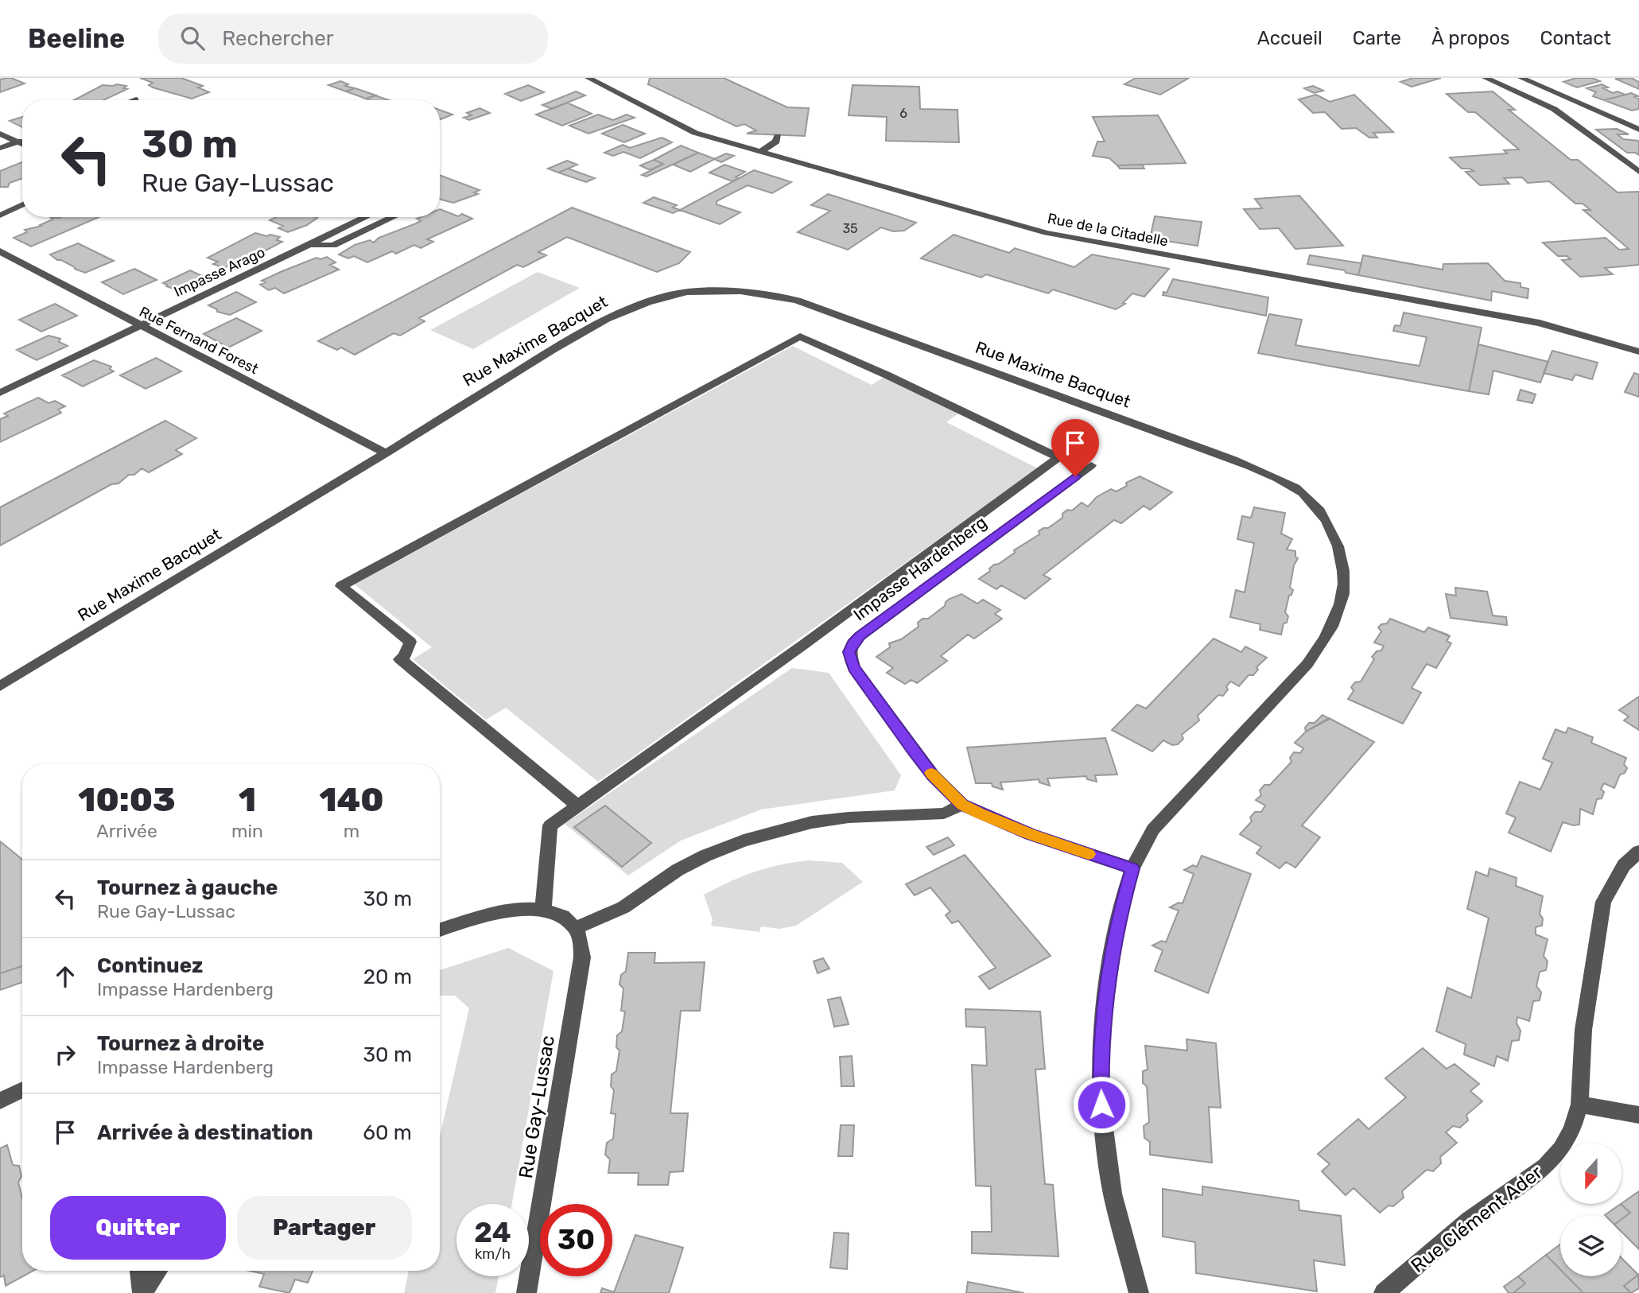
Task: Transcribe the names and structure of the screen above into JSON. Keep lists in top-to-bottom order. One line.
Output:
{"streets":{"street":["Rue de la Citadelle","Impasse Arago","Rue Fernand Forest","Rue Maxime Bacquet","Impasse Hardenberg","Rue Gay-Lussac","Rue Clément Ader"]},"crossings":[["Impasse Arago","Rue Fernand Forest"],["Rue Fernand Forest","Rue Maxime Bacquet"]],"house_numbers":["6","35"],"north":"bottom","page":{"header":"Beeline","search":"Rechercher","nav":["Accueil","Carte","À propos","Contact"],"turn":["30 m","Rue Gay-Lussac"],"eta":["10:03","Arrivée","1","min","140","m"],"list":[{"name":"Tournez à gauche","note":"Rue Gay-Lussac","value":"30 m"},{"name":"Continuez","note":"Impasse Hardenberg","value":"20 m"},{"name":"Tournez à droite","note":"Impasse Hardenberg","value":"30 m"},{"name":"Arrivée à destination","value":"60 m"}],"buttons":["Quitter","Partager"],"speed":"24 km/h","limit":"30"}}
